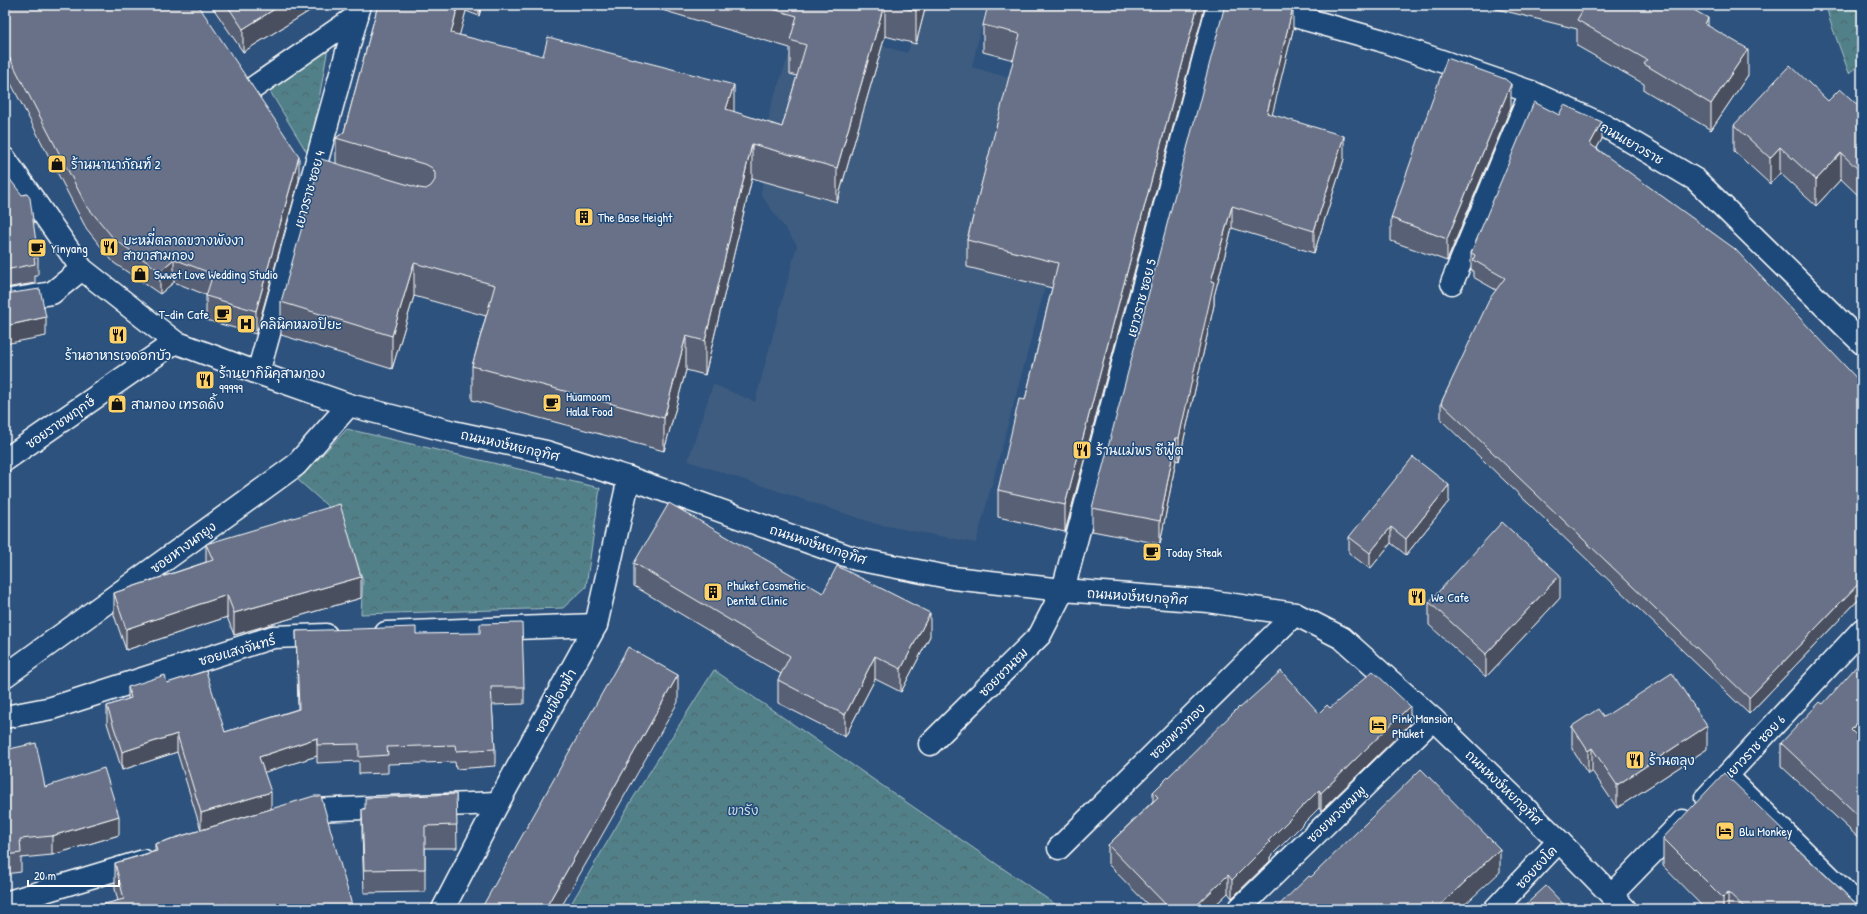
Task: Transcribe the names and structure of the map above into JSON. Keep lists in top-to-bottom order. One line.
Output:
{"streets":{"street":["ถนนเยาวราช","เยาวราช ซอย 4","เยาวราช ซอย 5","ซอยราชพฤกษ์","ถนนหงษ์หยกอุทิศ","ซอยหางนกยูง","ซอยแสงจันทร์","ซอยชวนชม","ซอยเฟื่องฟ้า","ซอยพวงทอง","เยาวราช ซอย 6","ซอยพวงชมพู","ซอยชงโค"]},"crossings":[["เยาวราช ซอย 4","ถนนหงษ์หยกอุทิศ"],["เยาวราช ซอย 5","ถนนหงษ์หยกอุทิศ"],["เยาวราช ซอย 5","ซอยชวนชม"],["ซอยราชพฤกษ์","ถนนหงษ์หยกอุทิศ"],["ถนนหงษ์หยกอุทิศ","ซอยหางนกยูง"],["ถนนหงษ์หยกอุทิศ","ซอยชวนชม"],["ถนนหงษ์หยกอุทิศ","ซอยเฟื่องฟ้า"],["ถนนหงษ์หยกอุทิศ","ซอยพวงทอง"],["ถนนหงษ์หยกอุทิศ","เยาวราช ซอย 6"],["ถนนหงษ์หยกอุทิศ","ซอยพวงชมพู"],["ถนนหงษ์หยกอุทิศ","ซอยชงโค"]],"parks":["เขารัง"],"places":{"shop":["ร้านนานาภัณฑ์ 2","Swwet Love Wedding Studio","สามกอง เทรดดิ้ง"],"building":["The Base Height","Phuket Cosmetic Dental Clinic"],"restaurant":["บะหมี่ตลาดขวางพังงา สาขาสามกอง","ร้านอาหารเจดอกบัว","ร้านยากินิคุสามกอง 99999","ร้านแม่พร ซีฟู้ต","We Cafe","ร้านตลุง"],"cafe":["Yinyang","T-din Cafe","Huamoom Halal Food","Today Steak"],"hospital":["คลินิคหมอปิยะ"],"hotel":["Pink Mansion Phuket","Blu Monkey"]},"scale_bar":"20 m"}
